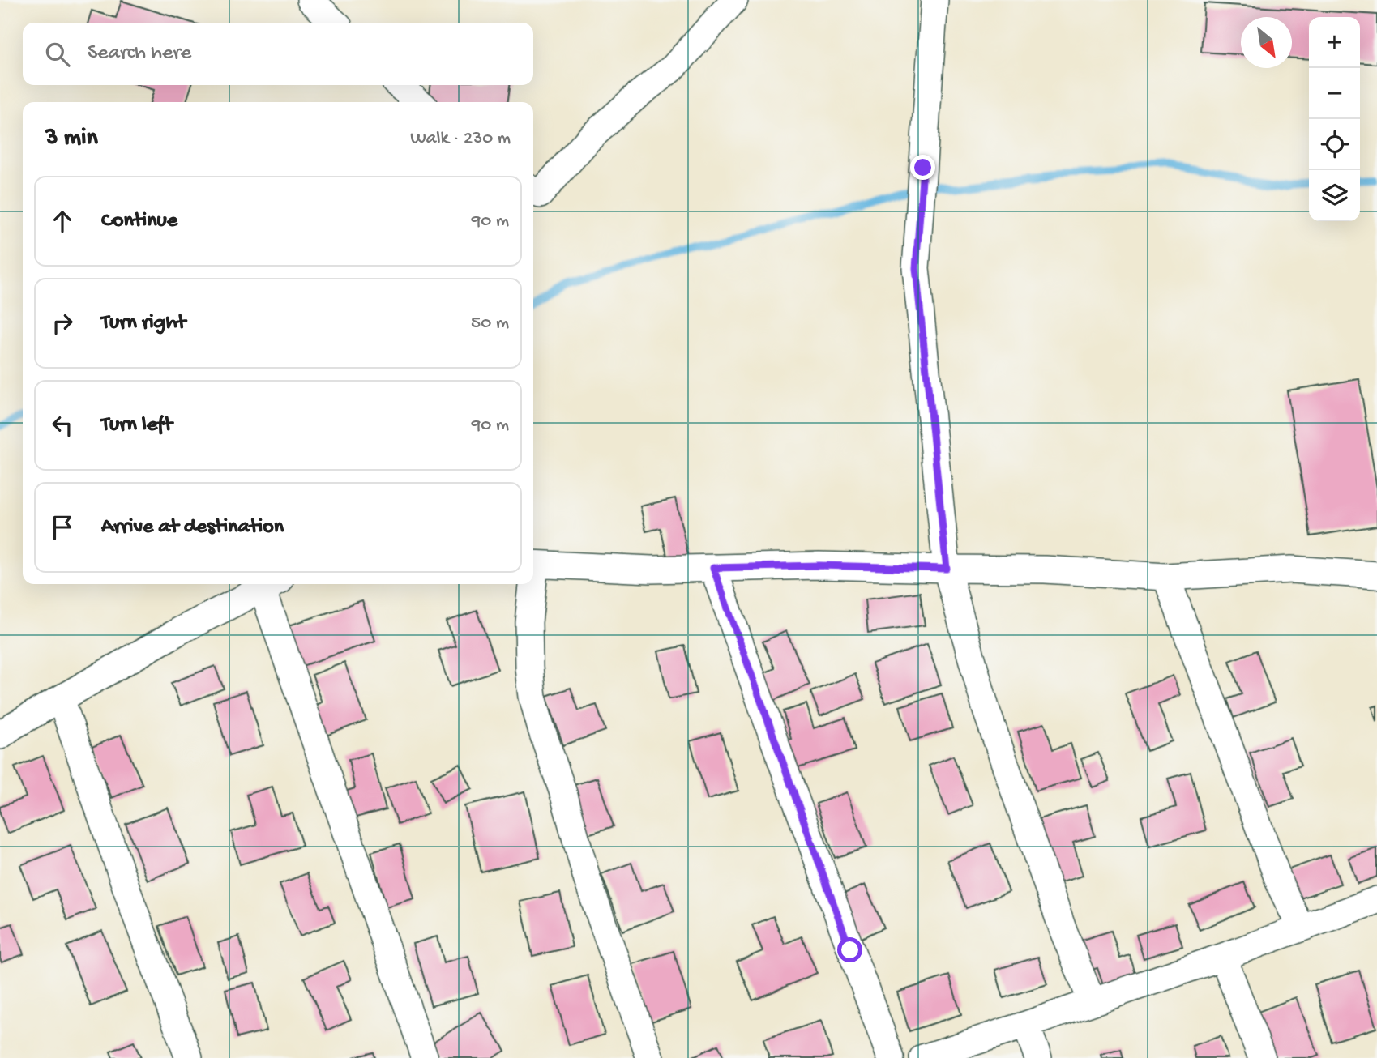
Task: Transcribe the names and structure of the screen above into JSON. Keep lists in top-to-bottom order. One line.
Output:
{"north":"bottom right","page":{"map_buttons":["+","−"],"search":"Search here","heading":["3 min","Walk · 230 m"],"list":[["Continue","90 m"],["Turn right","50 m"],["Turn left","90 m"],"Arrive at destination"]}}
